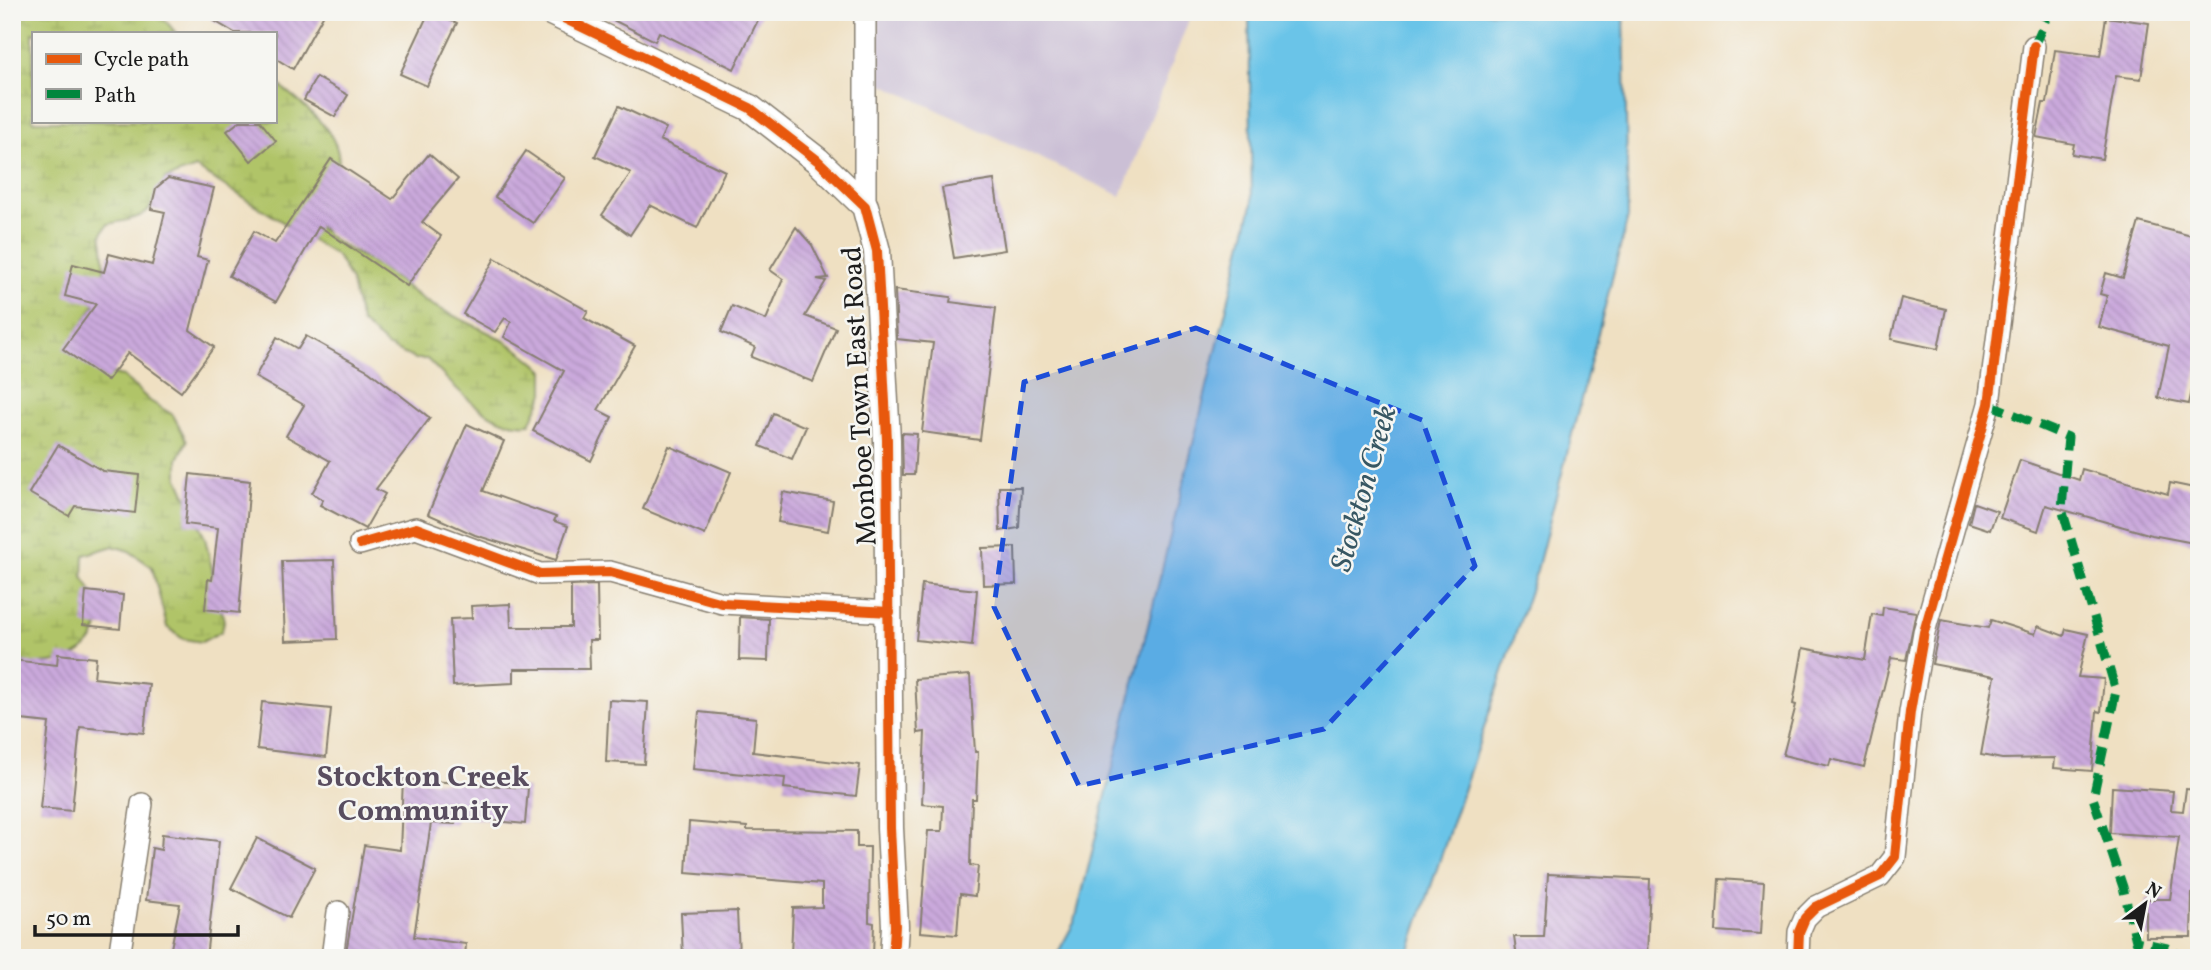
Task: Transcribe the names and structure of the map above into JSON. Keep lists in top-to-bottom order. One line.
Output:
{"streets":{"street":["Monboe Town East Road"]},"districts":["Stockton Creek Community"],"water":["Stockton Creek"],"legend":["Cycle path","Path"],"scale_bar":"50 m","north":"top right"}
